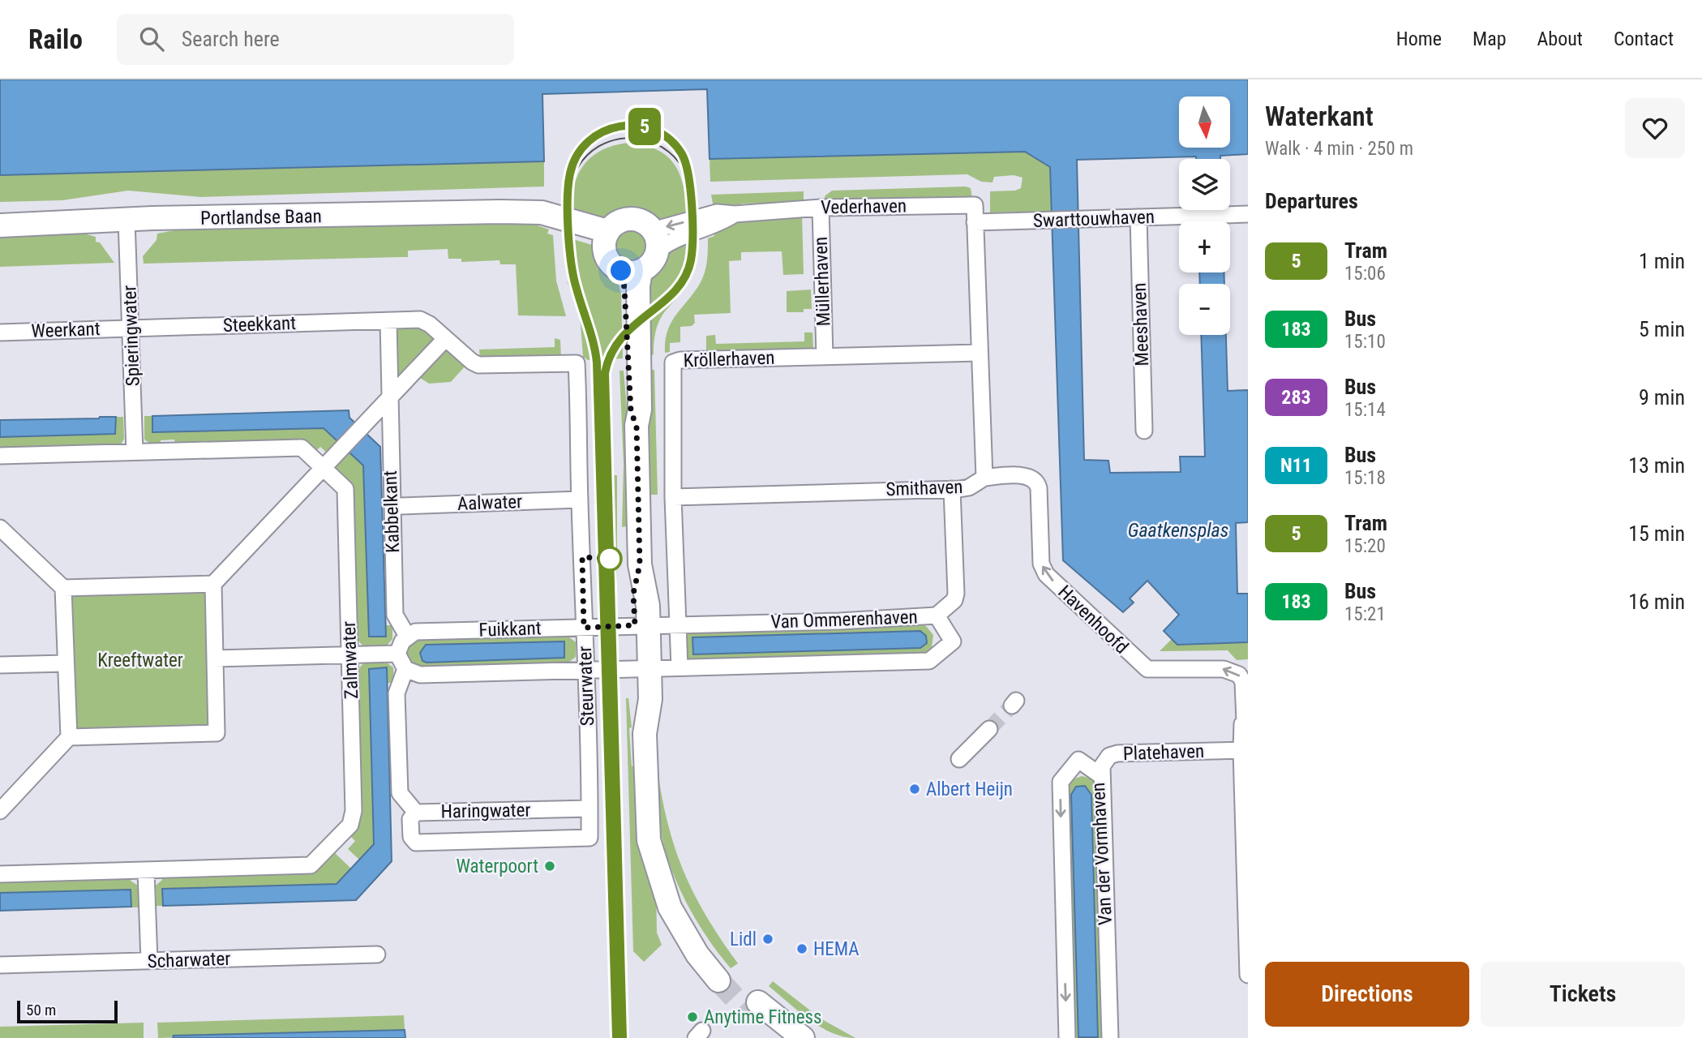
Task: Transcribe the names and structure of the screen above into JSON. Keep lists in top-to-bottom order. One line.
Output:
{"streets":{"street":["Vederhaven","Portlandse Baan","Swarttouwhaven","Müllerhaven","Steekkant","Meeshaven","Weerkant","Spieringwater","Kröllerhaven","Smithaven","Aalwater","Kabbelkant","Van Ommerenhaven","Havenhoofd","Fuikkant","Zalmwater","Steurwater","Platehaven","Haringwater","Van der Vormhaven","Scharwater"]},"crossings":[["Vederhaven","Portlandse Baan"],["Vederhaven","Swarttouwhaven"],["Vederhaven","Müllerhaven"],["Vederhaven","Smithaven"],["Portlandse Baan","Spieringwater"],["Swarttouwhaven","Meeshaven"],["Swarttouwhaven","Smithaven"],["Müllerhaven","Kröllerhaven"],["Steekkant","Weerkant"],["Steekkant","Spieringwater"],["Steekkant","Steurwater"],["Weerkant","Spieringwater"],["Spieringwater","Zalmwater"],["Kröllerhaven","Smithaven"],["Kröllerhaven","Van Ommerenhaven"],["Smithaven","Havenhoofd"],["Aalwater","Steurwater"],["Kabbelkant","Fuikkant"],["Van Ommerenhaven","Fuikkant"],["Fuikkant","Steurwater"],["Steurwater","Haringwater"],["Platehaven","Van der Vormhaven"]],"one_way":["Havenhoofd"],"water":["Gaatkensplas"],"parks":["Kreeftwater"],"places":["Albert Heijn","Waterpoort","Lidl","HEMA","Anytime Fitness"],"lines":["tram line 5"],"scale_bar":"50 m","north":"bottom","page":{"header":"Railo","search":"Search here","nav":["Home","Map","About","Contact"],"on_map":"5","heading":[["Waterkant","Walk · 4 min · 250 m"],"Departures"],"map_buttons":["+","−"],"list":[{"mark":"5","name":"Tram","note":"15:06","value":"1 min"},{"mark":"183","name":"Bus","note":"15:10","value":"5 min"},{"mark":"283","name":"Bus","note":"15:14","value":"9 min"},{"mark":"N11","name":"Bus","note":"15:18","value":"13 min"},{"mark":"5","name":"Tram","note":"15:20","value":"15 min"},{"mark":"183","name":"Bus","note":"15:21","value":"16 min"}],"buttons":["Directions","Tickets"],"scale":"50 m"}}
